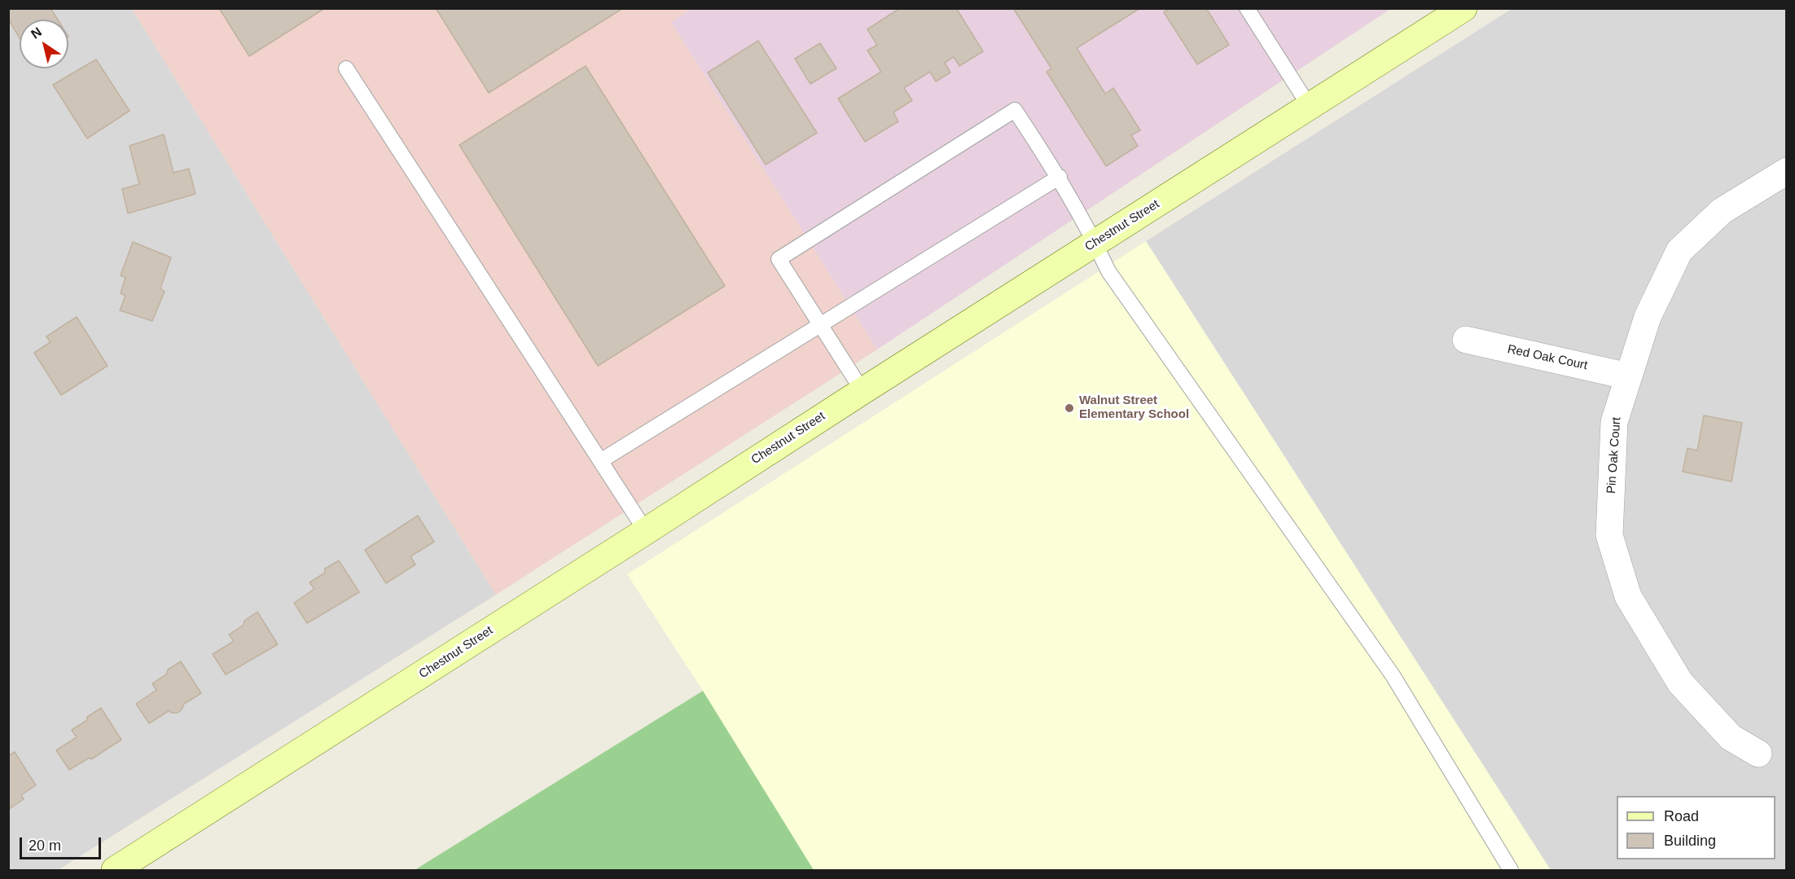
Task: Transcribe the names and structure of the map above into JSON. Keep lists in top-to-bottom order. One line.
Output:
{"streets":{"street":["Chestnut Street","Red Oak Court","Pin Oak Court"]},"crossings":[["Red Oak Court","Pin Oak Court"]],"places":["Walnut Street Elementary School"],"legend":["Road","Building"],"scale_bar":"20 m","north":"top left"}
